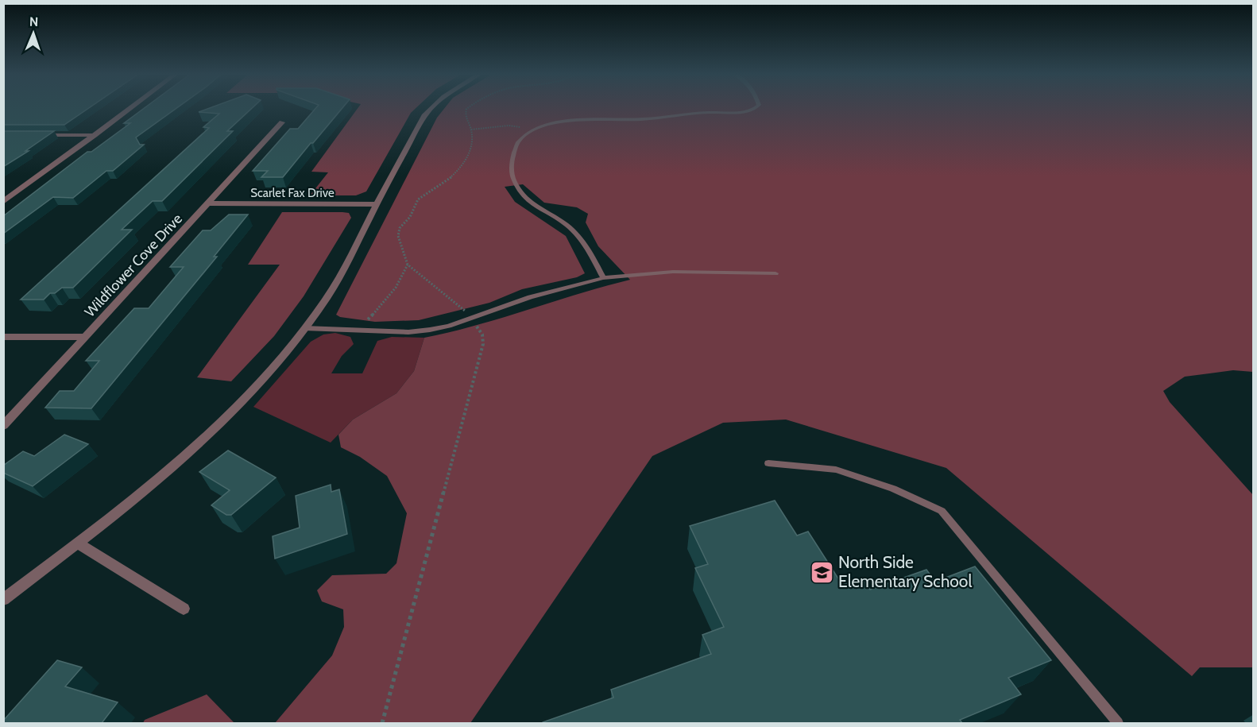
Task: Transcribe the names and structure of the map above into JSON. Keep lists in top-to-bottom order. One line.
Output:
{"streets":{"street":["Scarlet Fax Drive","Wildflower Cove Drive"]},"crossings":[["Scarlet Fax Drive","Wildflower Cove Drive"]],"places":{"school or university":["North Side Elementary School"]},"north":"top"}
